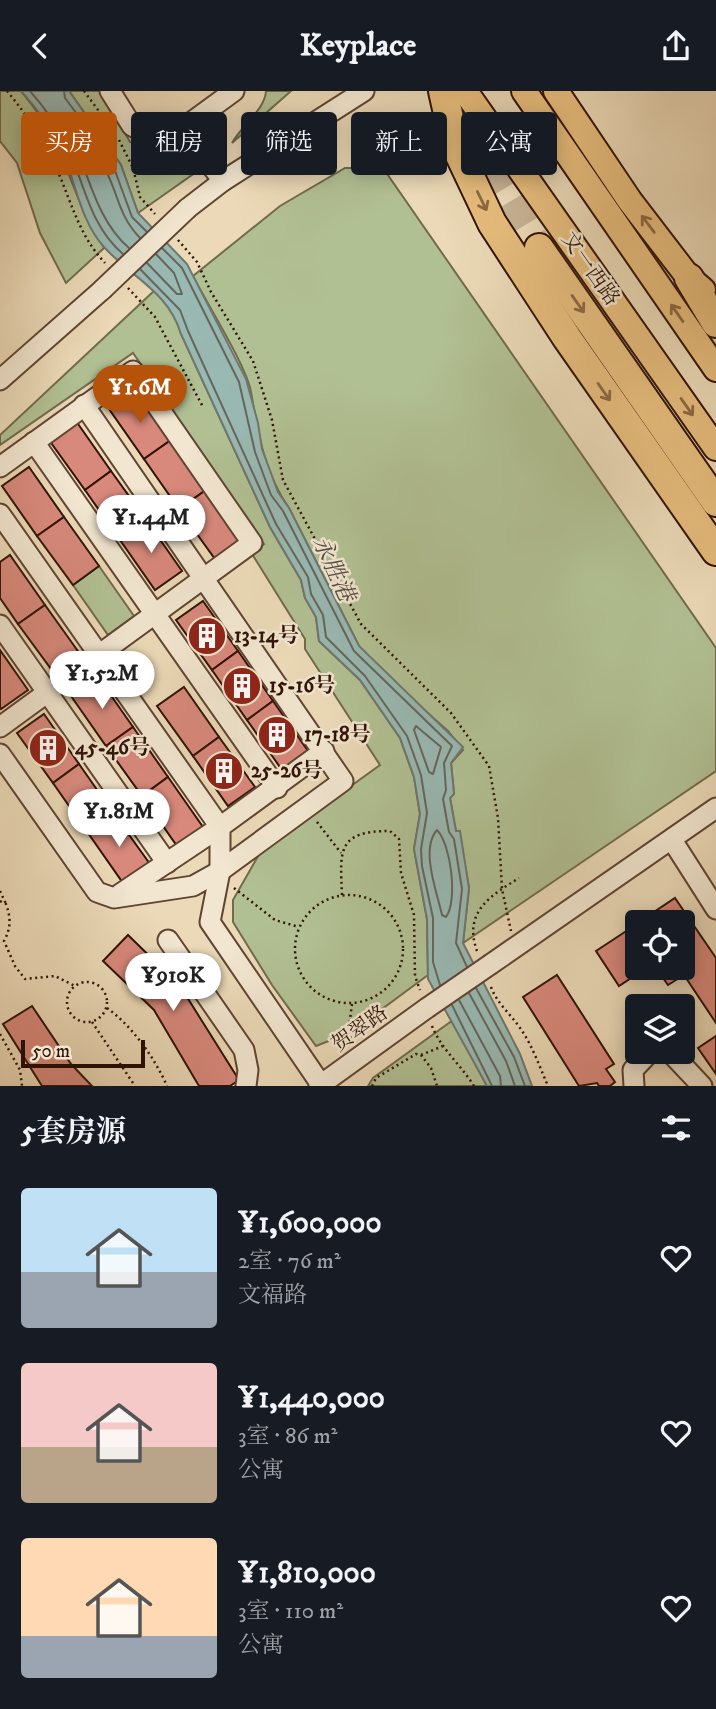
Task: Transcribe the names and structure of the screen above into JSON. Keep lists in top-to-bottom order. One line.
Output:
{"streets":{"main road":["文一西路"],"street":["贺翠路"]},"water":["永胜港"],"places":{"building":["13-14号","15-16号","17-18号","45-46号","25-26号"]},"scale_bar":"50 m","page":{"header":"Keyplace","chip":["买房","租房","筛选","新上","公寓"],"price":["¥1.6M","¥1.44M","¥1.52M","¥1.81M","¥910K"],"scale":"50 m","heading":"5套房源","list":[{"name":"¥1,600,000","note":"2室 · 76 m² · 文福路"},{"name":"¥1,440,000","note":"3室 · 86 m² · 公寓"},{"name":"¥1,810,000","note":"3室 · 110 m² · 公寓"}]}}
